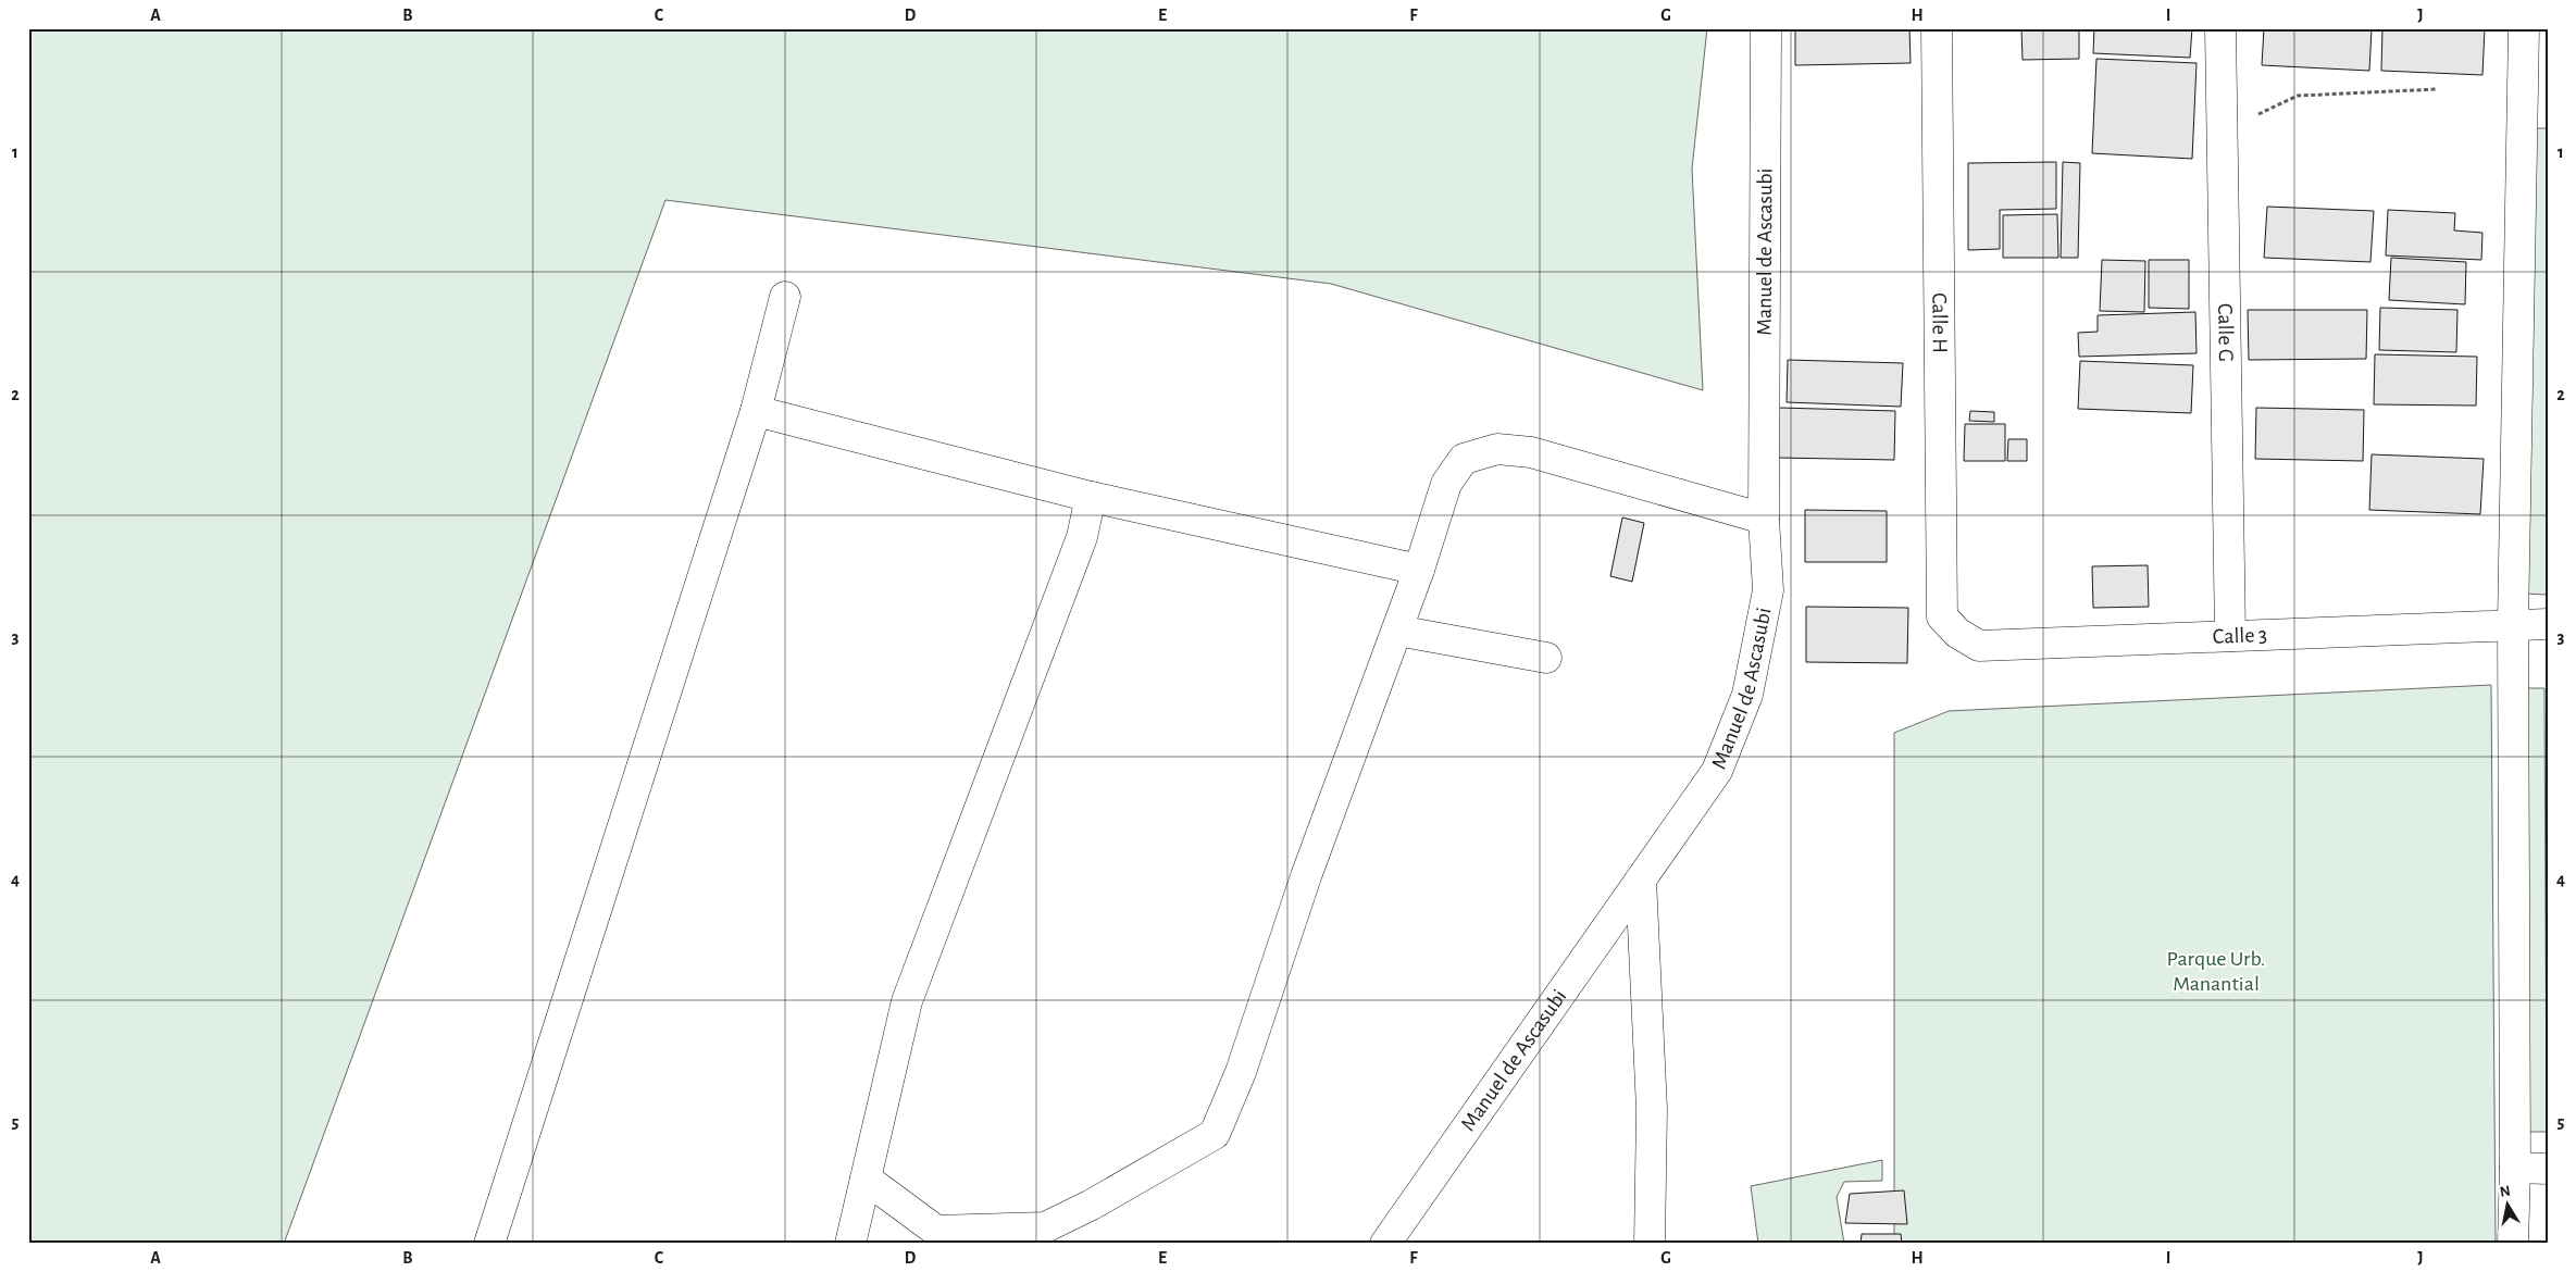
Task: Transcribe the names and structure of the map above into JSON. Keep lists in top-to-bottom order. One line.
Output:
{"streets":{"street":["Manuel de Ascasubi","Calle H","Calle G","Calle 3"]},"crossings":[["Calle H","Calle 3"],["Calle G","Calle 3"]],"parks":["Parque Urb. Manantial"],"north":"top","grid":{"columns":["A","B","C","D","E","F","G","H","I","J"],"rows":["1","2","3","4","5"]}}
